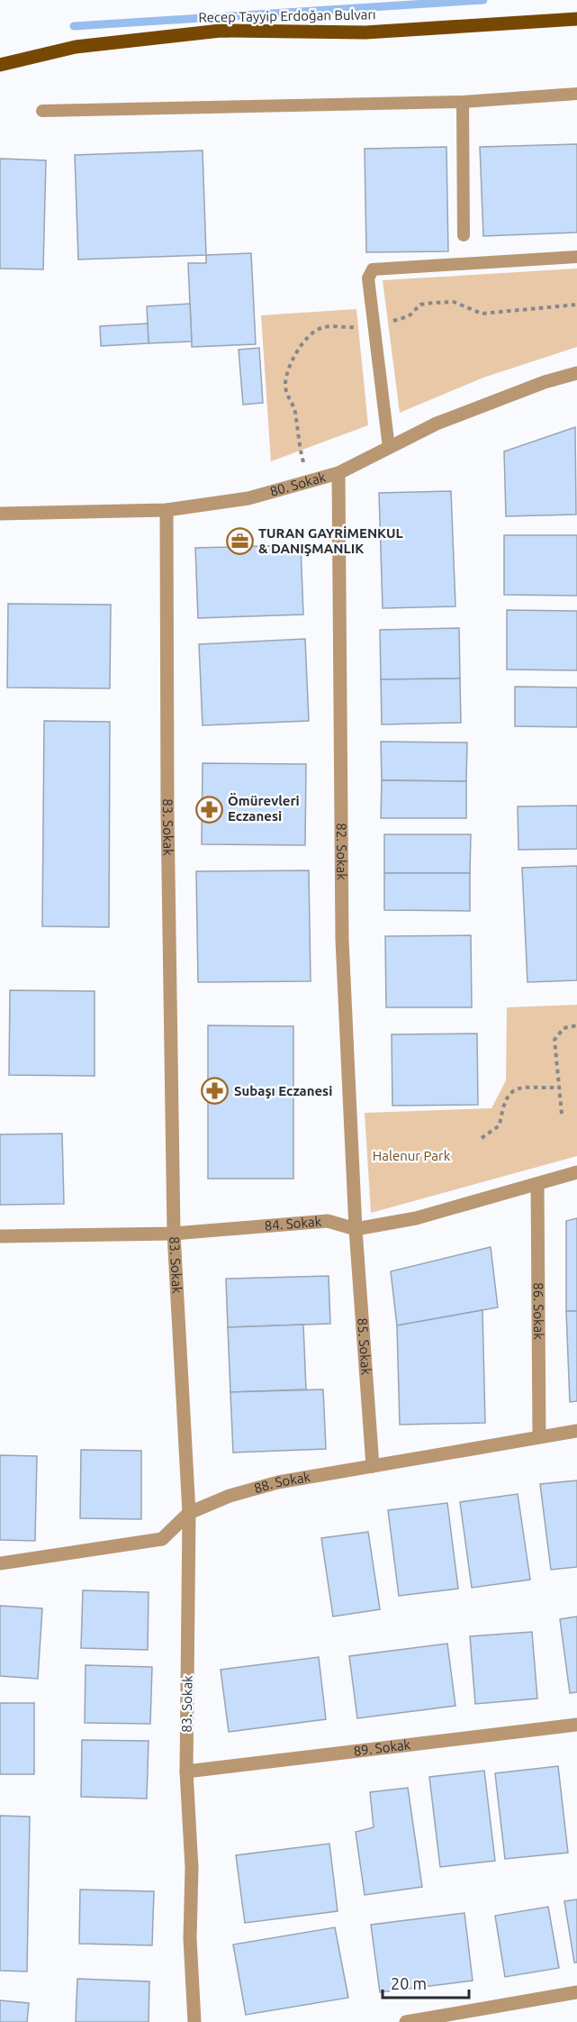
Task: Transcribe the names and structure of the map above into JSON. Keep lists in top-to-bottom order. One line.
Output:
{"streets":{"main road":["Recep Tayyip Erdoğan Bulvarı"],"street":["80. Sokak","83. Sokak","82. Sokak","84. Sokak","86. Sokak","85. Sokak","88. Sokak","89. Sokak"]},"crossings":[["80. Sokak","83. Sokak"],["80. Sokak","82. Sokak"],["83. Sokak","84. Sokak"],["83. Sokak","88. Sokak"],["83. Sokak","89. Sokak"],["82. Sokak","84. Sokak"],["82. Sokak","85. Sokak"],["84. Sokak","86. Sokak"],["84. Sokak","85. Sokak"],["86. Sokak","88. Sokak"],["85. Sokak","88. Sokak"]],"parks":["Halenur Park"],"places":{"office":["TURAN GAYRİMENKUL & DANIŞMANLIK"],"pharmacy":["Ömürevleri Eczanesi","Subaşı Eczanesi"]},"scale_bar":"20 m"}
